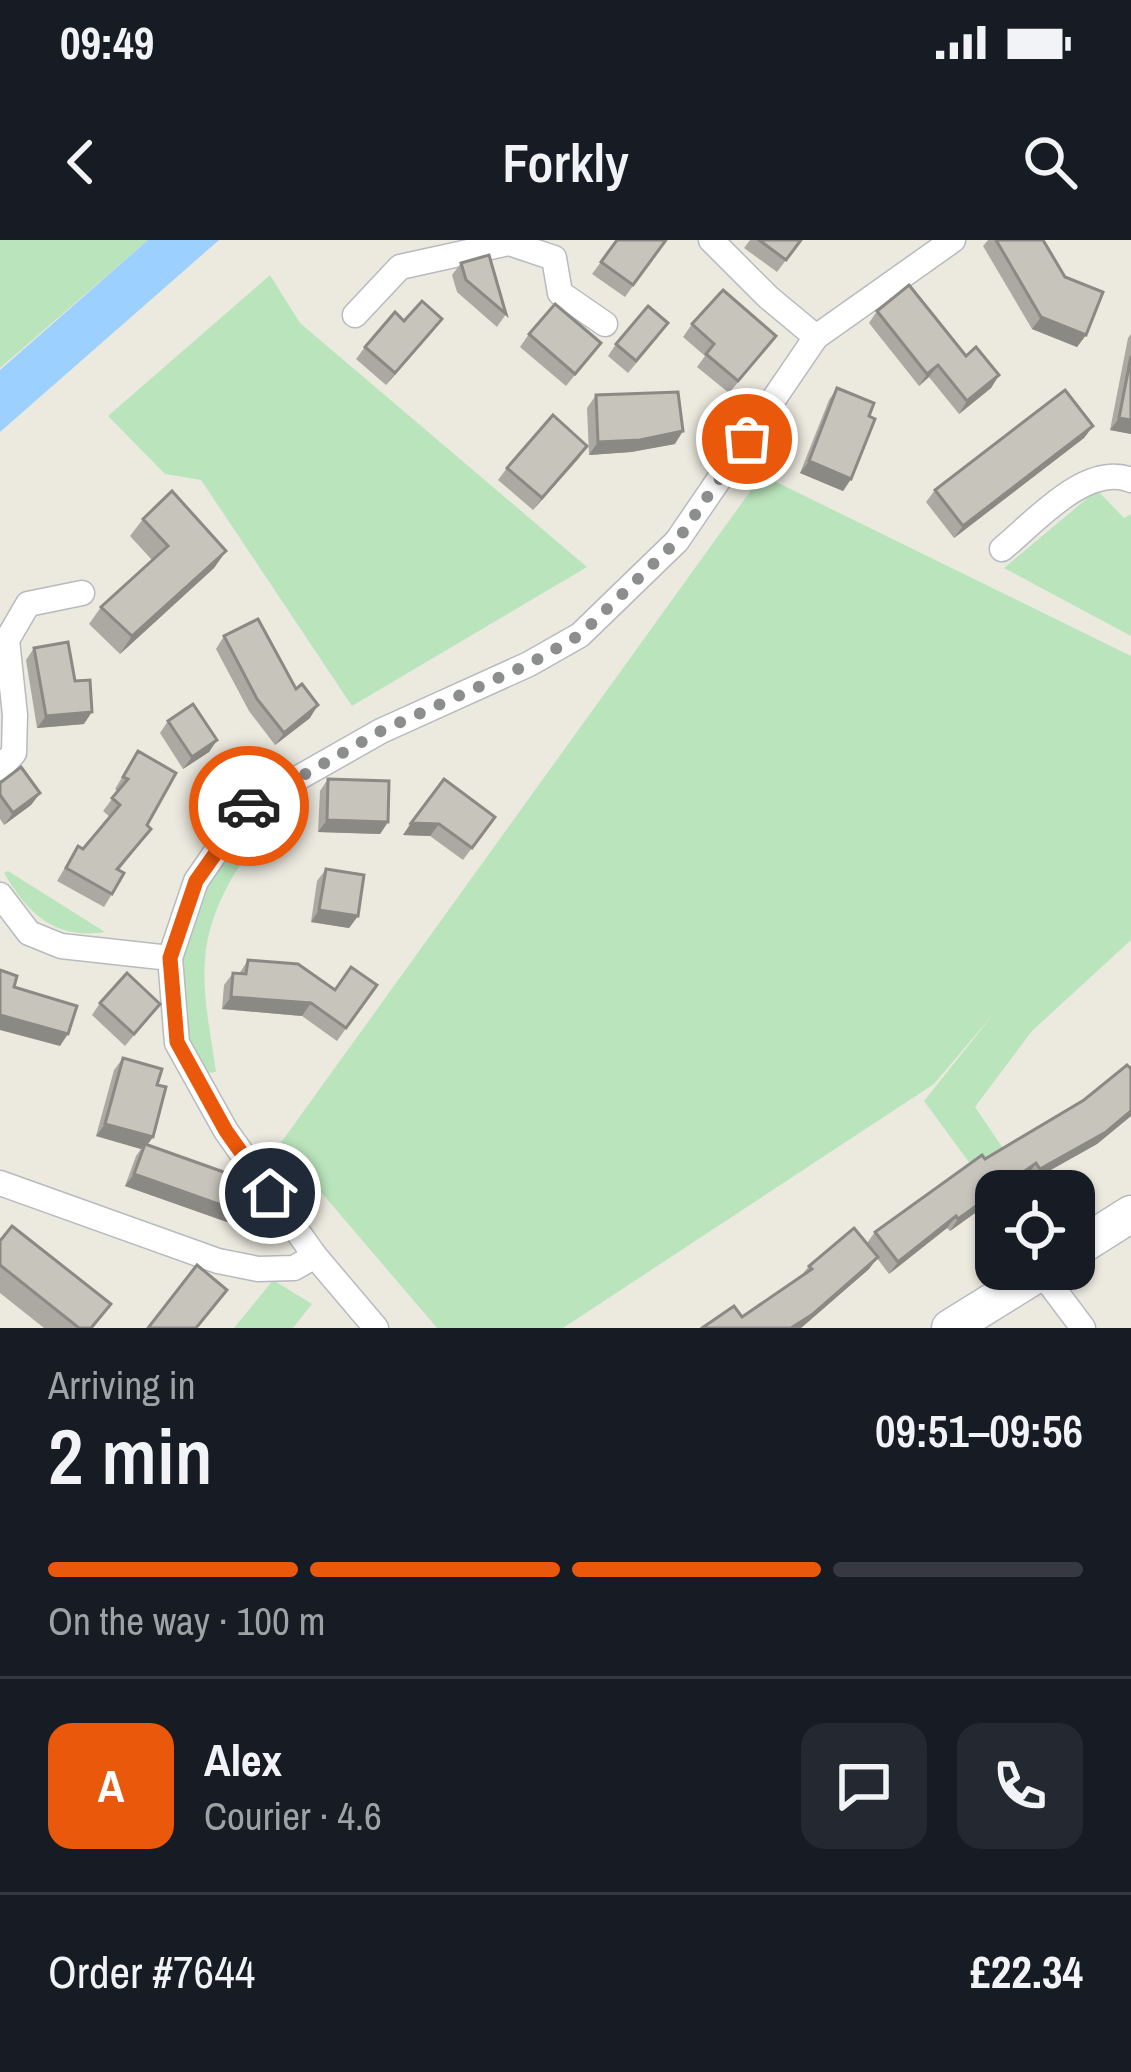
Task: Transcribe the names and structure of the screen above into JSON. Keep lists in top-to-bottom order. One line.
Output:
{"page":{"status":"09:49","header":"Forkly","heading":["2 min","Arriving in","09:51–09:56"],"panel":["Alex","Courier · 4.6","Order #7644","£22.34"],"bar":"On the way · 100 m","round":"A"}}
